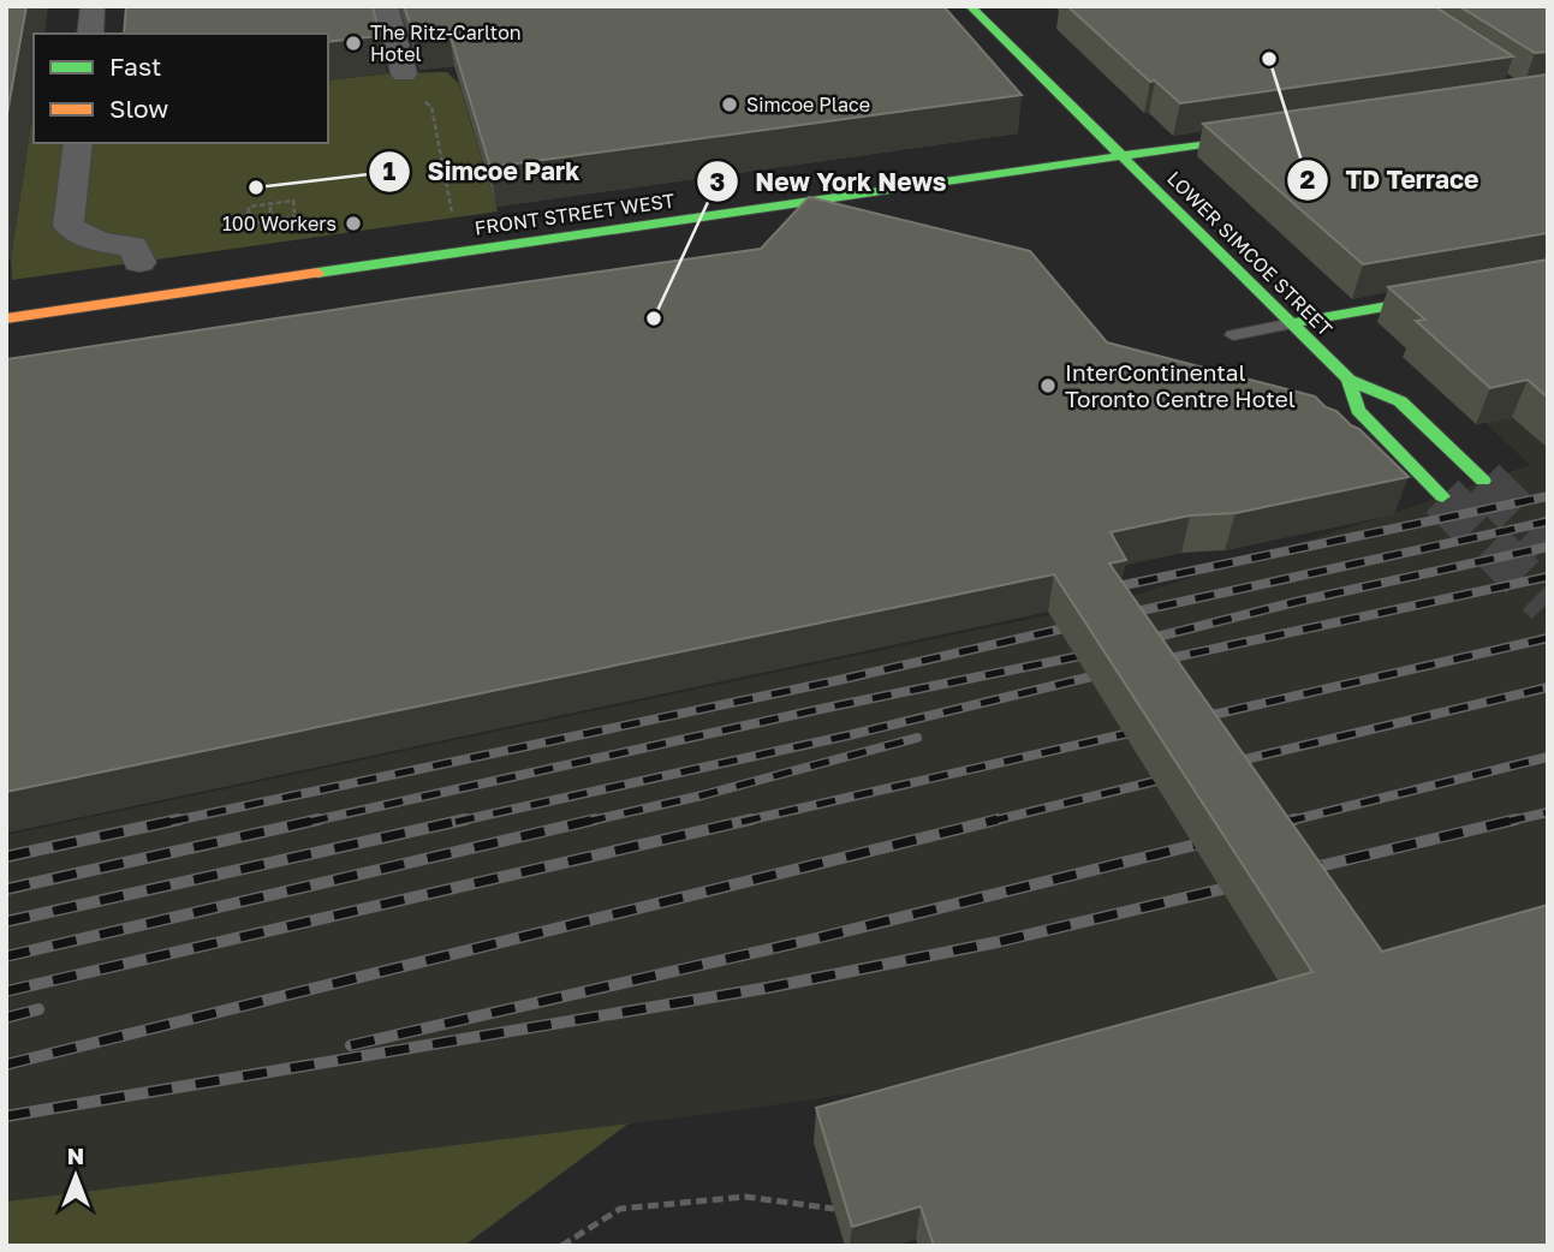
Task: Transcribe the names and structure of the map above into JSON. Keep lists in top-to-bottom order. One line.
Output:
{"streets":{"street":["FRONT STREET WEST","LOWER SIMCOE STREET"]},"crossings":[["FRONT STREET WEST","LOWER SIMCOE STREET"]],"places":["The Ritz-Carlton Hotel","TD Terrace","Simcoe Place","Simcoe Park","100 Workers","New York News","InterContinental Toronto Centre Hotel"],"legend":["Fast","Slow"],"north":"top"}
